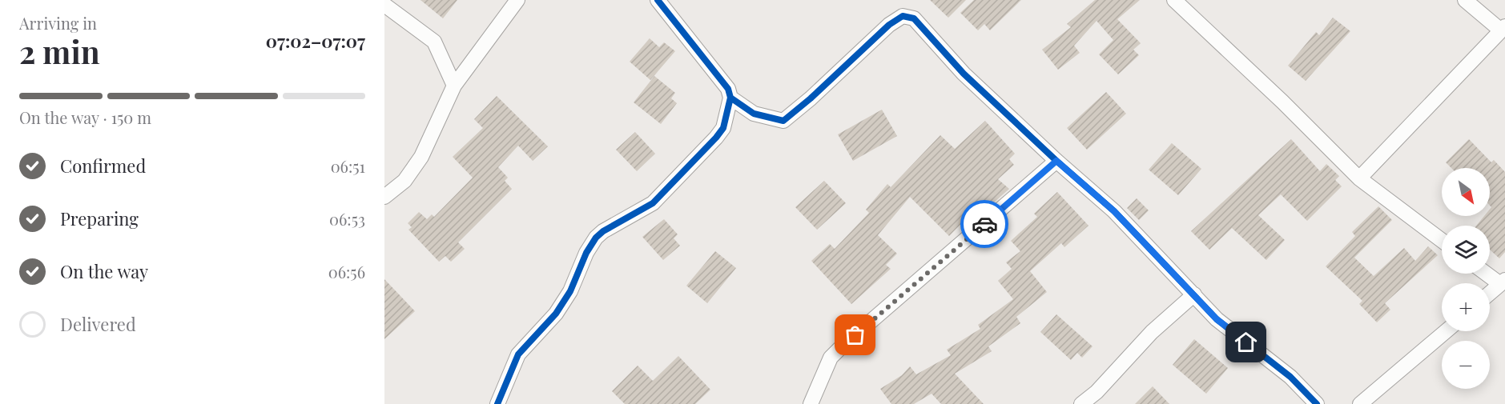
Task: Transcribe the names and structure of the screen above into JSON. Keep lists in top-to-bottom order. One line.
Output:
{"north":"bottom right","page":{"heading":["2 min","Arriving in","07:02–07:07"],"bar":"On the way · 150 m","list":[["Confirmed","06:51"],["Preparing","06:53"],["On the way","06:56"],"Delivered"],"map_buttons":["+","−"]}}
